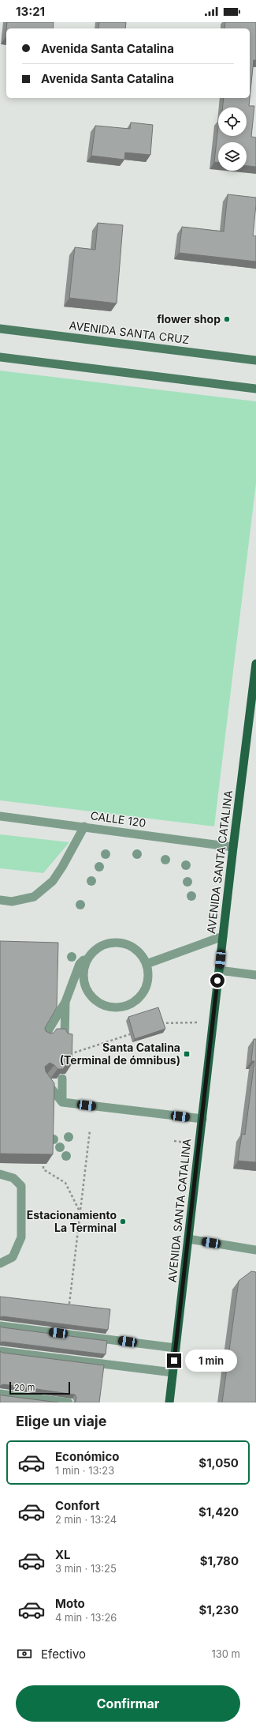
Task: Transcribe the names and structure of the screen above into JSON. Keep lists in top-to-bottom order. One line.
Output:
{"streets":{"main road":["AVENIDA SANTA CRUZ","AVENIDA SANTA CATALINA"],"street":["CALLE 120"]},"crossings":[["CALLE 120","AVENIDA SANTA CATALINA"]],"places":{"other":["flower shop","Estacionamiento La Terminal"],"transit":["Santa Catalina (Terminal de ómnibus)"]},"scale_bar":"20 m","page":{"status":"13:21","banner":["Avenida Santa Catalina","Avenida Santa Catalina"],"bubble":"1 min","scale":"20 m","heading":"Elige un viaje","list":[{"name":"Económico","note":"1 min · 13:23","value":"$1,050"},{"name":"Confort","note":"2 min · 13:24","value":"$1,420"},{"name":"XL","note":"3 min · 13:25","value":"$1,780"},{"name":"Moto","note":"4 min · 13:26","value":"$1,230"}],"pay":["Efectivo","130 m"],"buttons":"Confirmar"}}
